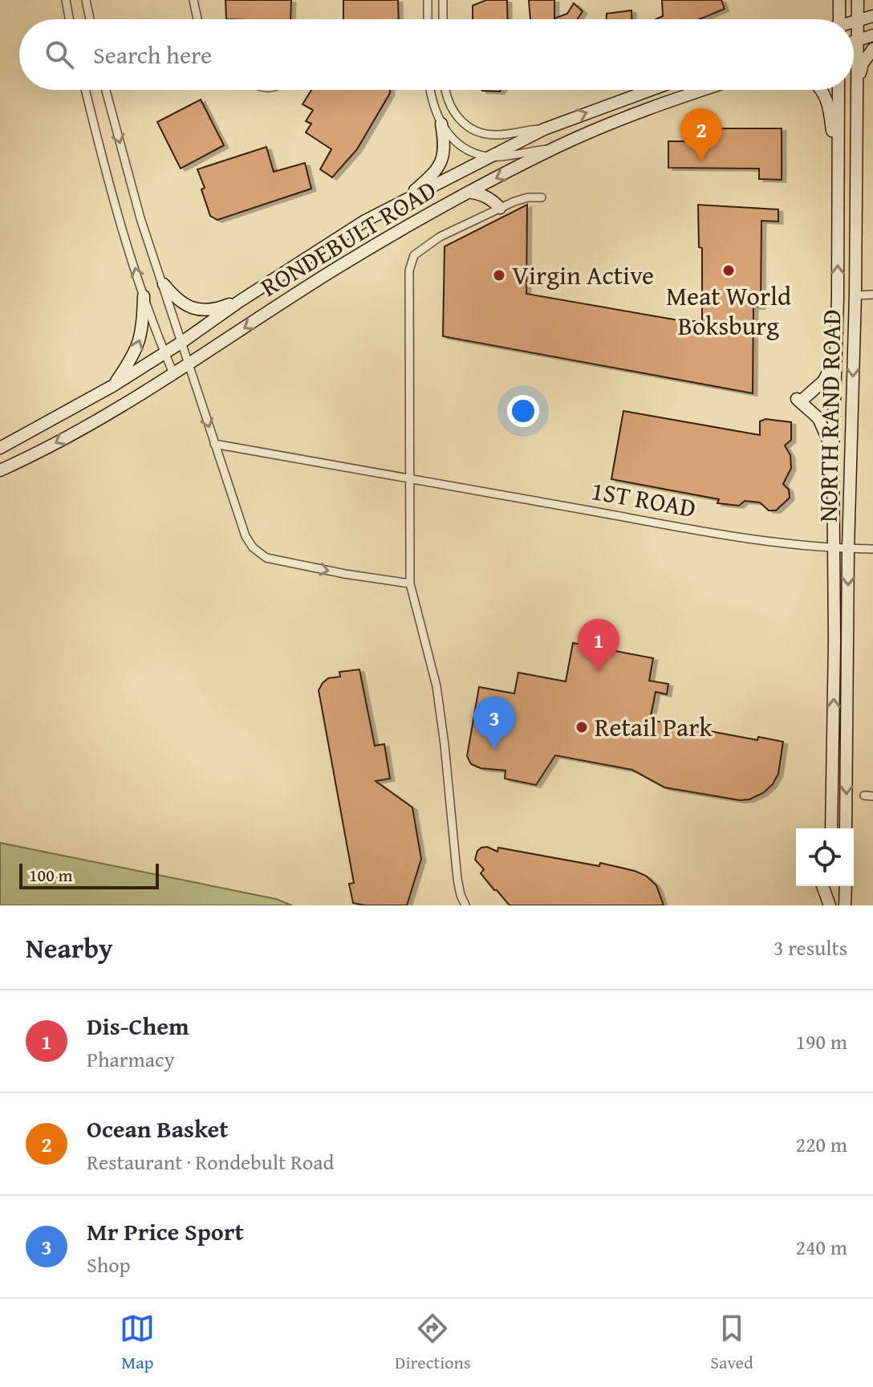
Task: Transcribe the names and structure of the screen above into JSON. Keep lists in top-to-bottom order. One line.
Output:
{"streets":{"main road":["RONDEBULT ROAD","NORTH RAND ROAD"],"street":["1ST ROAD"]},"crossings":[["NORTH RAND ROAD","1ST ROAD"]],"places":["Meat World Boksburg","Virgin Active","Retail Park"],"scale_bar":"100 m","page":{"search":"Search here","pins":["2","1","3"],"scale":"100 m","heading":["Nearby","3 results"],"list":[{"mark":"1","name":"Dis-Chem","note":"Pharmacy","value":"190 m"},{"mark":"2","name":"Ocean Basket","note":"Restaurant · Rondebult Road","value":"220 m"},{"mark":"3","name":"Mr Price Sport","note":"Shop","value":"240 m"}],"nav":["Map","Directions","Saved"]}}
